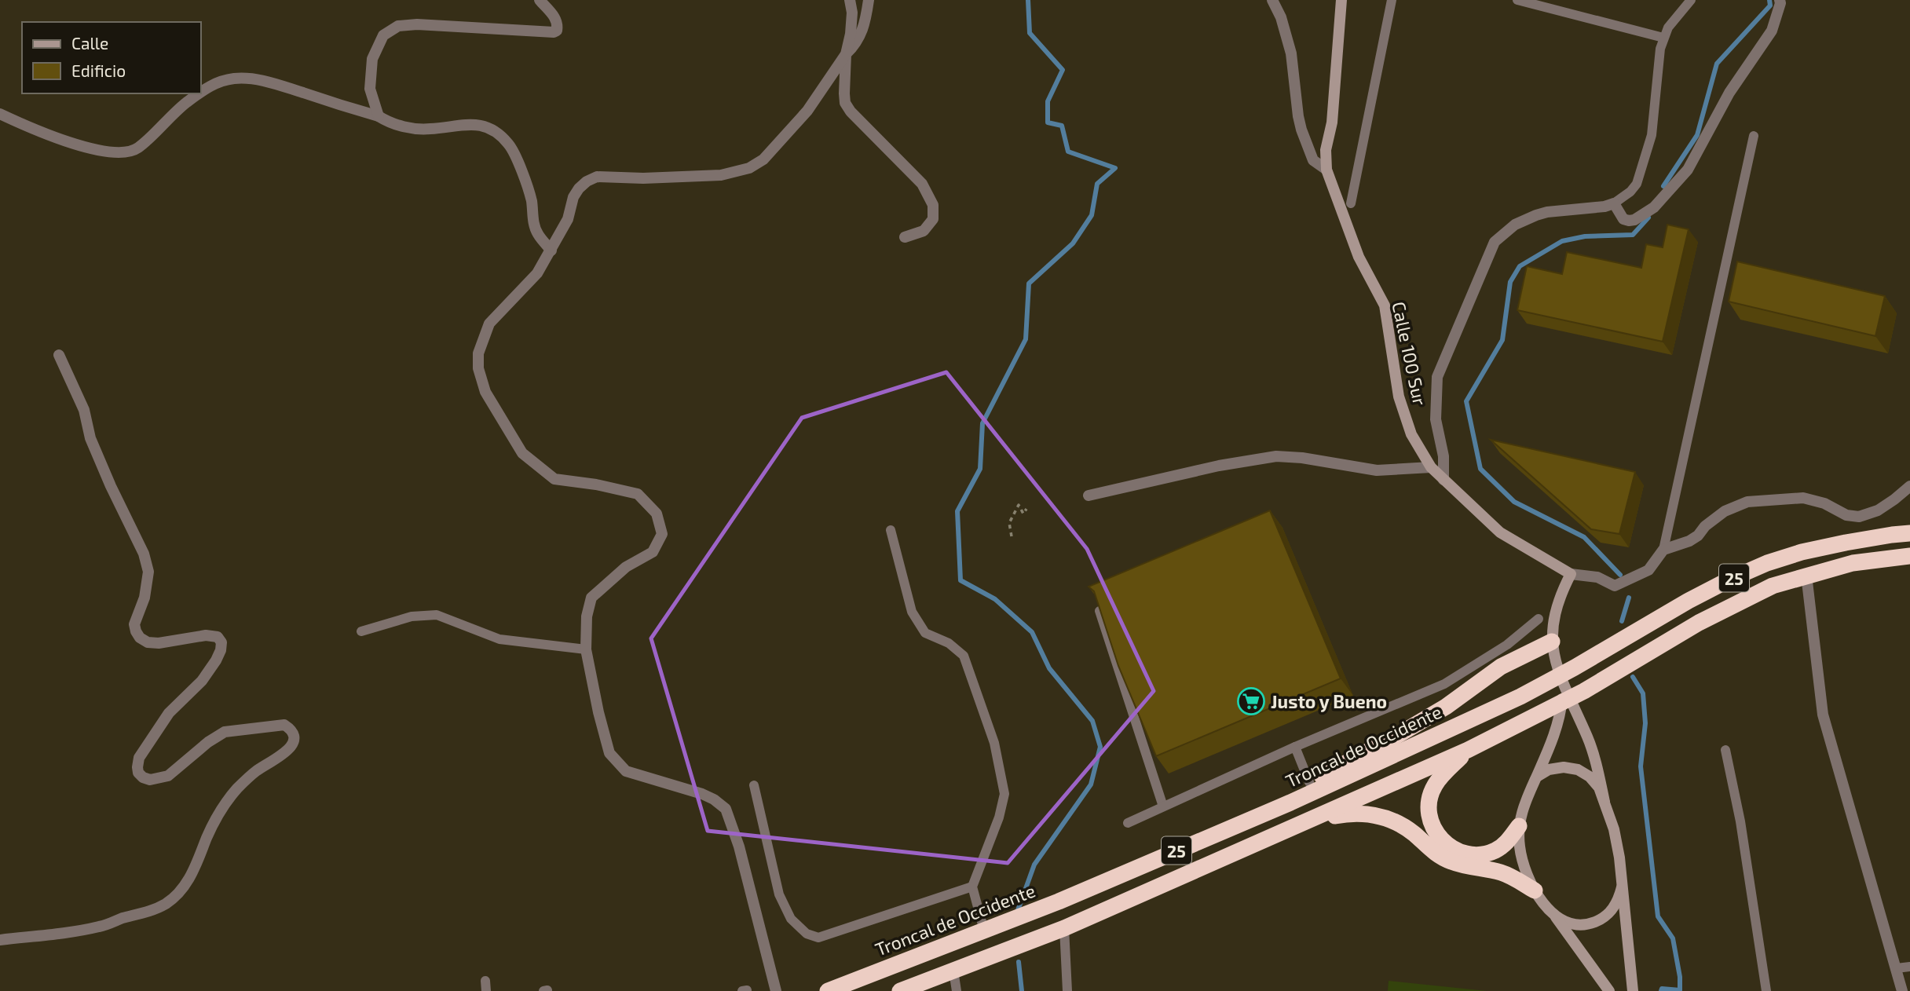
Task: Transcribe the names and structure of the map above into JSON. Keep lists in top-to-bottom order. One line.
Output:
{"streets":{"highway":["25","Troncal de Occidente"],"street":["Calle 100 Sur"]},"places":{"supermarket":["Justo y Bueno"]},"legend":["Calle","Edificio"]}
